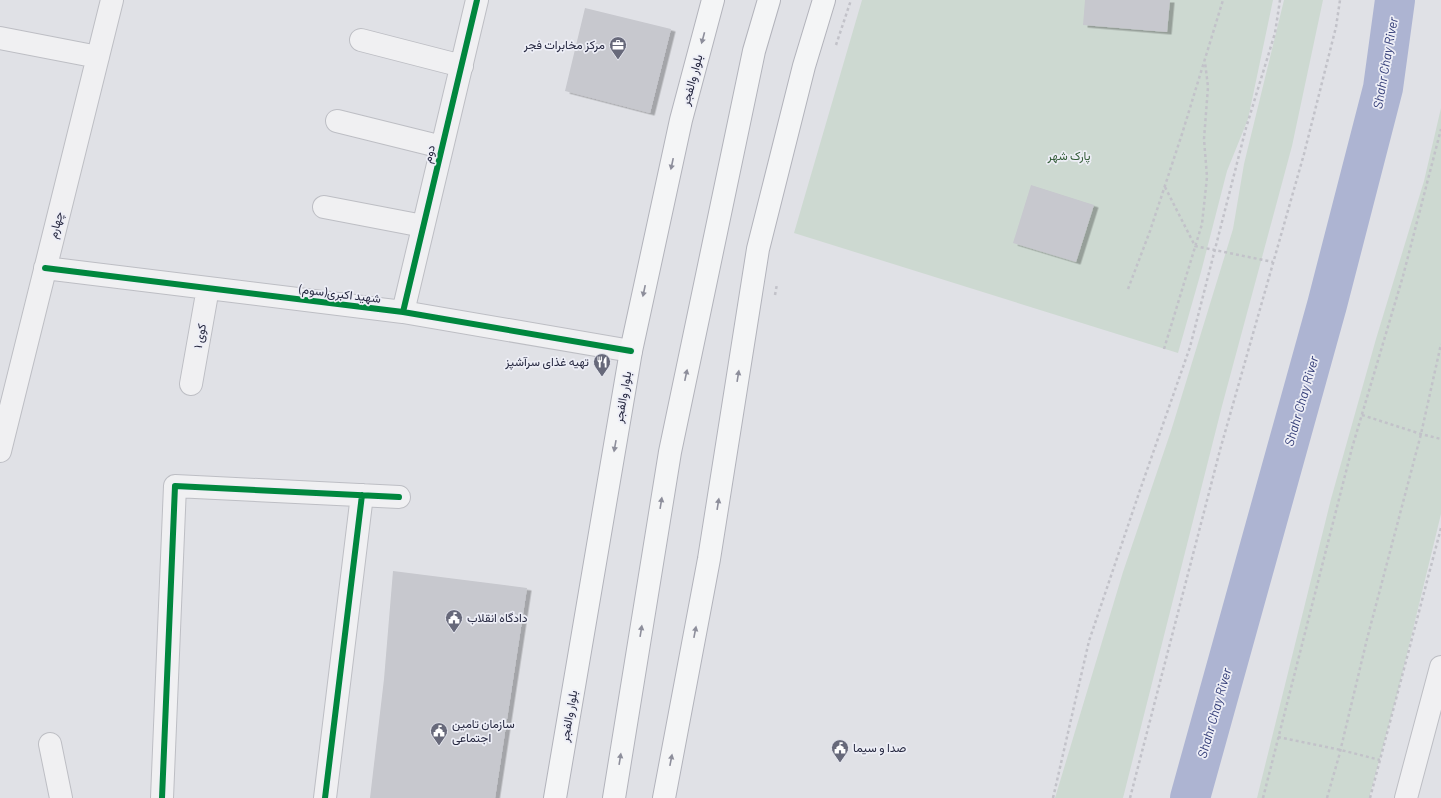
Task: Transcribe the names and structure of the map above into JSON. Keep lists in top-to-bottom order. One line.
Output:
{"streets":{"highway":["بلوار والفجر"],"street":["دوم","چهارم","شهید اکبری(سوم)","کوی ۱"]},"crossings":[["بلوار والفجر","شهید اکبری(سوم)"],["دوم","شهید اکبری(سوم)"],["چهارم","شهید اکبری(سوم)"],["شهید اکبری(سوم)","کوی ۱"]],"water":["Shahr Chay River"],"parks":["پارک شهر"],"places":{"office":["مرکز مخابرات فجر"],"restaurant":["تهیه غذای سرآشپز"],"public building":["دادگاه انقلاب","سازمان تامین اجتماعی","صدا و سیما"]}}
